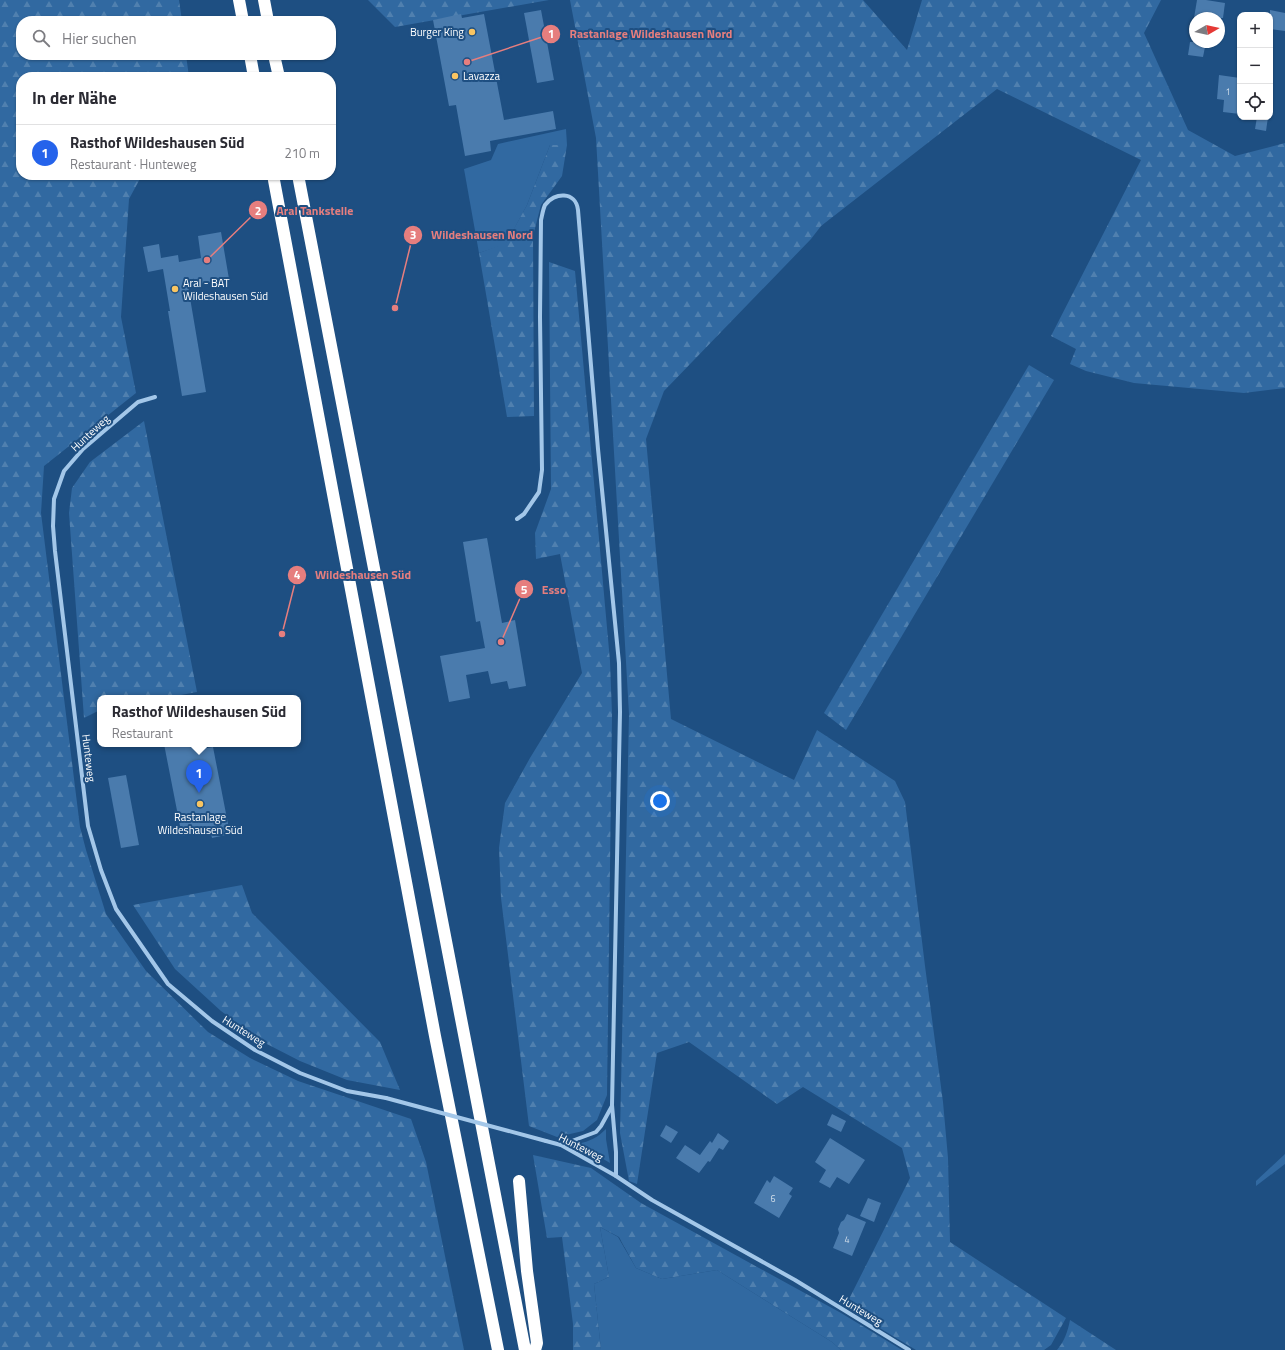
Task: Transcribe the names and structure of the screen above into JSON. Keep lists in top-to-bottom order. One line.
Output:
{"streets":{"street":["Hunteweg"]},"places":["Burger King","Rastanlage Wildeshausen Nord","Lavazza","Aral Tankstelle","Aral - BAT Wildeshausen Süd","Wildeshausen Nord","Wildeshausen Süd","Esso","Rastanlage Wildeshausen Süd"],"house_numbers":["1","6","4"],"north":"right","page":{"map_buttons":["+","−"],"search":"Hier suchen","heading":"In der Nähe","list":[{"mark":"1","name":"Rasthof Wildeshausen Süd","note":"Restaurant · Hunteweg","value":"210 m"}],"popup":["Rasthof Wildeshausen Süd","Restaurant"],"pins":"1"}}
